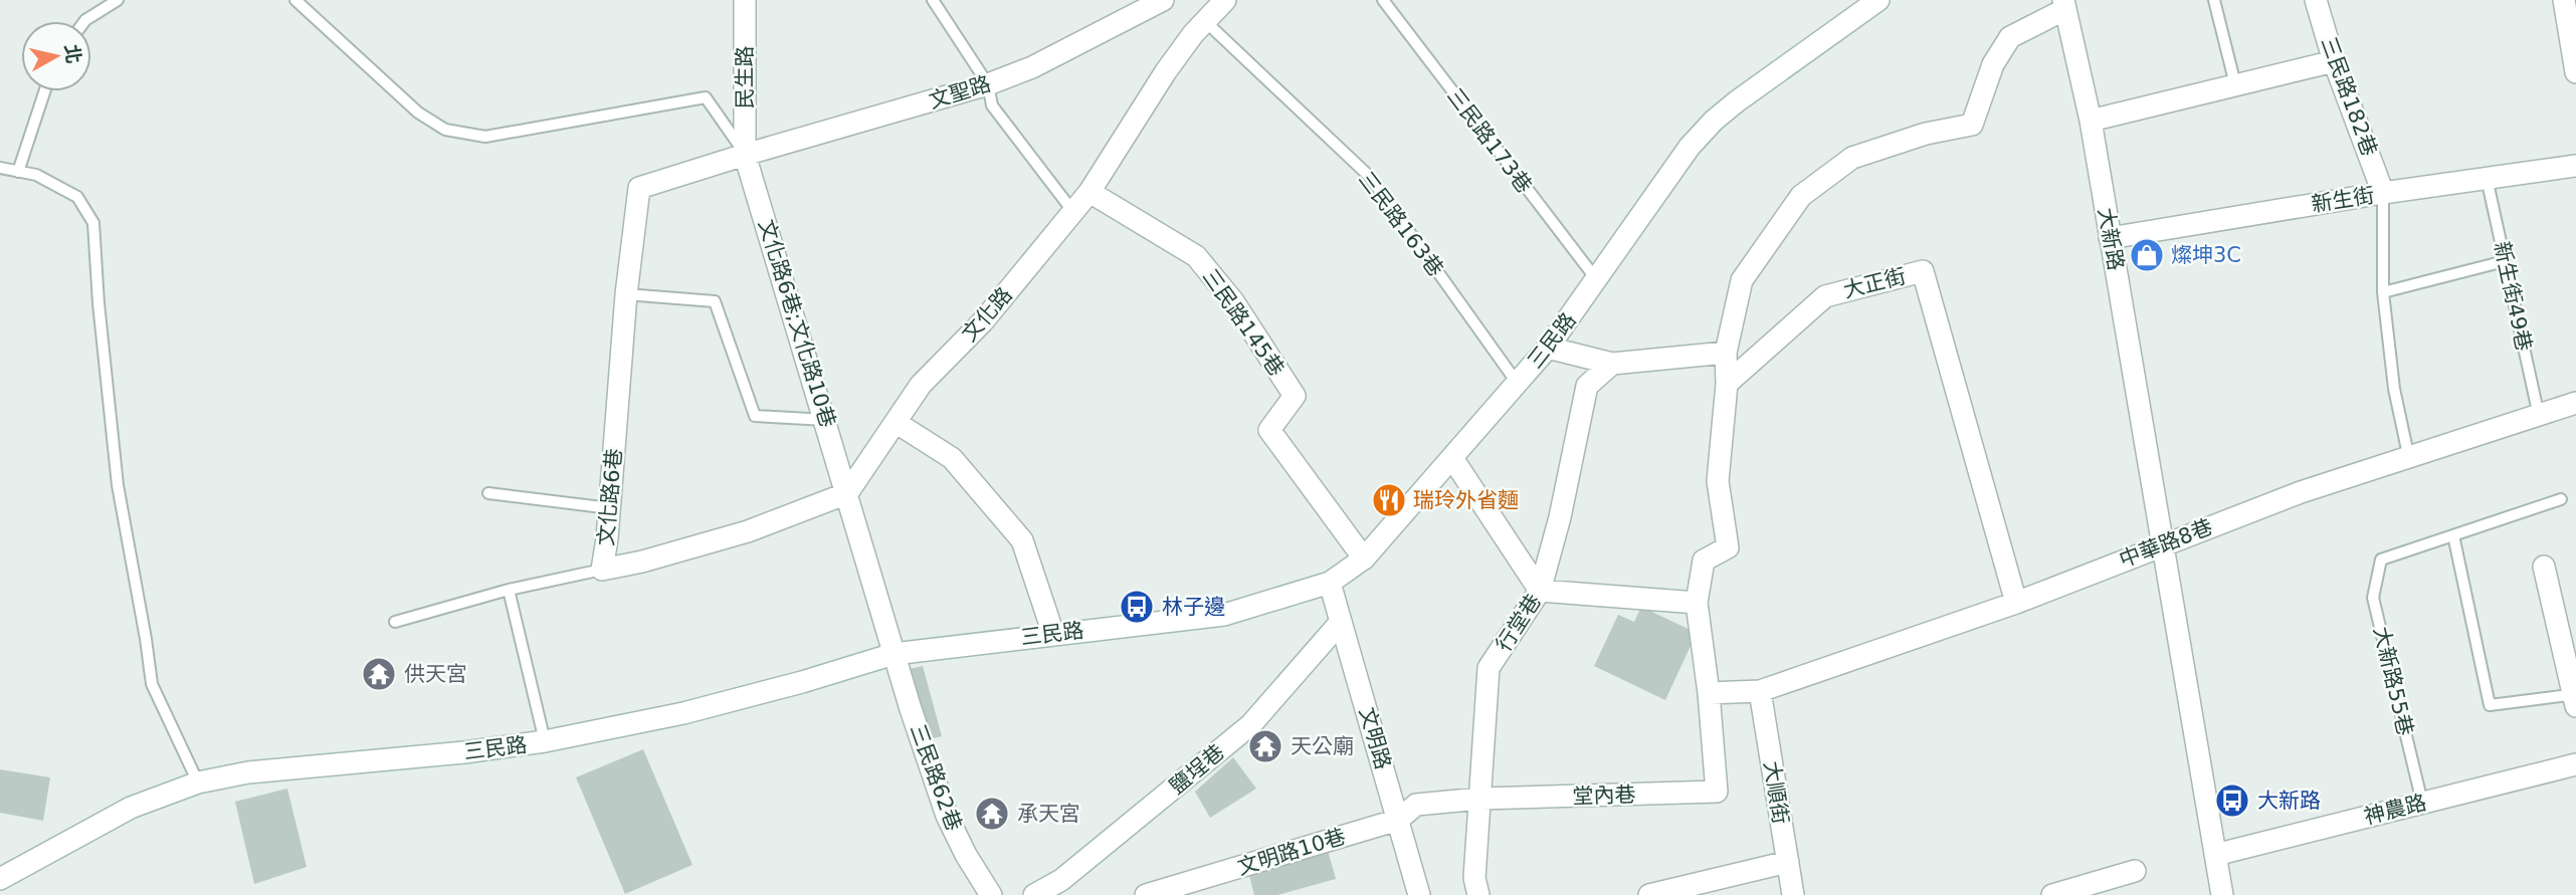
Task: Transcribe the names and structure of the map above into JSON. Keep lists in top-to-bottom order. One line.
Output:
{"streets":{"street":["民生路","文聖路","三民路182巷","新生街","大新路","大正街","文化路","三民路145巷","文化路6巷;文化路10巷","三民路","文化路6巷","中華路8巷","行堂巷","文明路","鹽埕巷","三民路62巷","大順街","堂內巷","神農路","文明路10巷"],"lane":["三民路173巷","三民路163巷","新生街49巷","大新路55巷"]},"crossings":[["民生路","文聖路"],["民生路","文化路6巷;文化路10巷"],["民生路","文化路6巷"],["文聖路","文化路6巷;文化路10巷"],["文聖路","文化路6巷"],["三民路182巷","新生街"],["三民路173巷","三民路"],["新生街","大新路"],["新生街","新生街49巷"],["三民路163巷","文化路"],["三民路163巷","三民路"],["大新路","中華路8巷"],["大新路","神農路"],["大正街","中華路8巷"],["新生街49巷","中華路8巷"],["文化路","三民路145巷"],["文化路","文化路6巷;文化路10巷"],["文化路","文化路6巷"],["三民路145巷","三民路"],["文化路6巷;文化路10巷","文化路6巷"],["三民路","文明路"],["三民路","三民路62巷"],["中華路8巷","大順街"],["中華路8巷","堂內巷"],["行堂巷","堂內巷"],["大新路55巷","神農路"],["文明路","鹽埕巷"],["文明路","堂內巷"],["文明路","文明路10巷"],["堂內巷","文明路10巷"]],"places":{"shop":["燦坤3C"],"restaurant":["瑞玲外省麵"],"bus stop":["林子邊","大新路"],"temple":["供天宮","天公廟","承天宮"]},"north":"right"}
